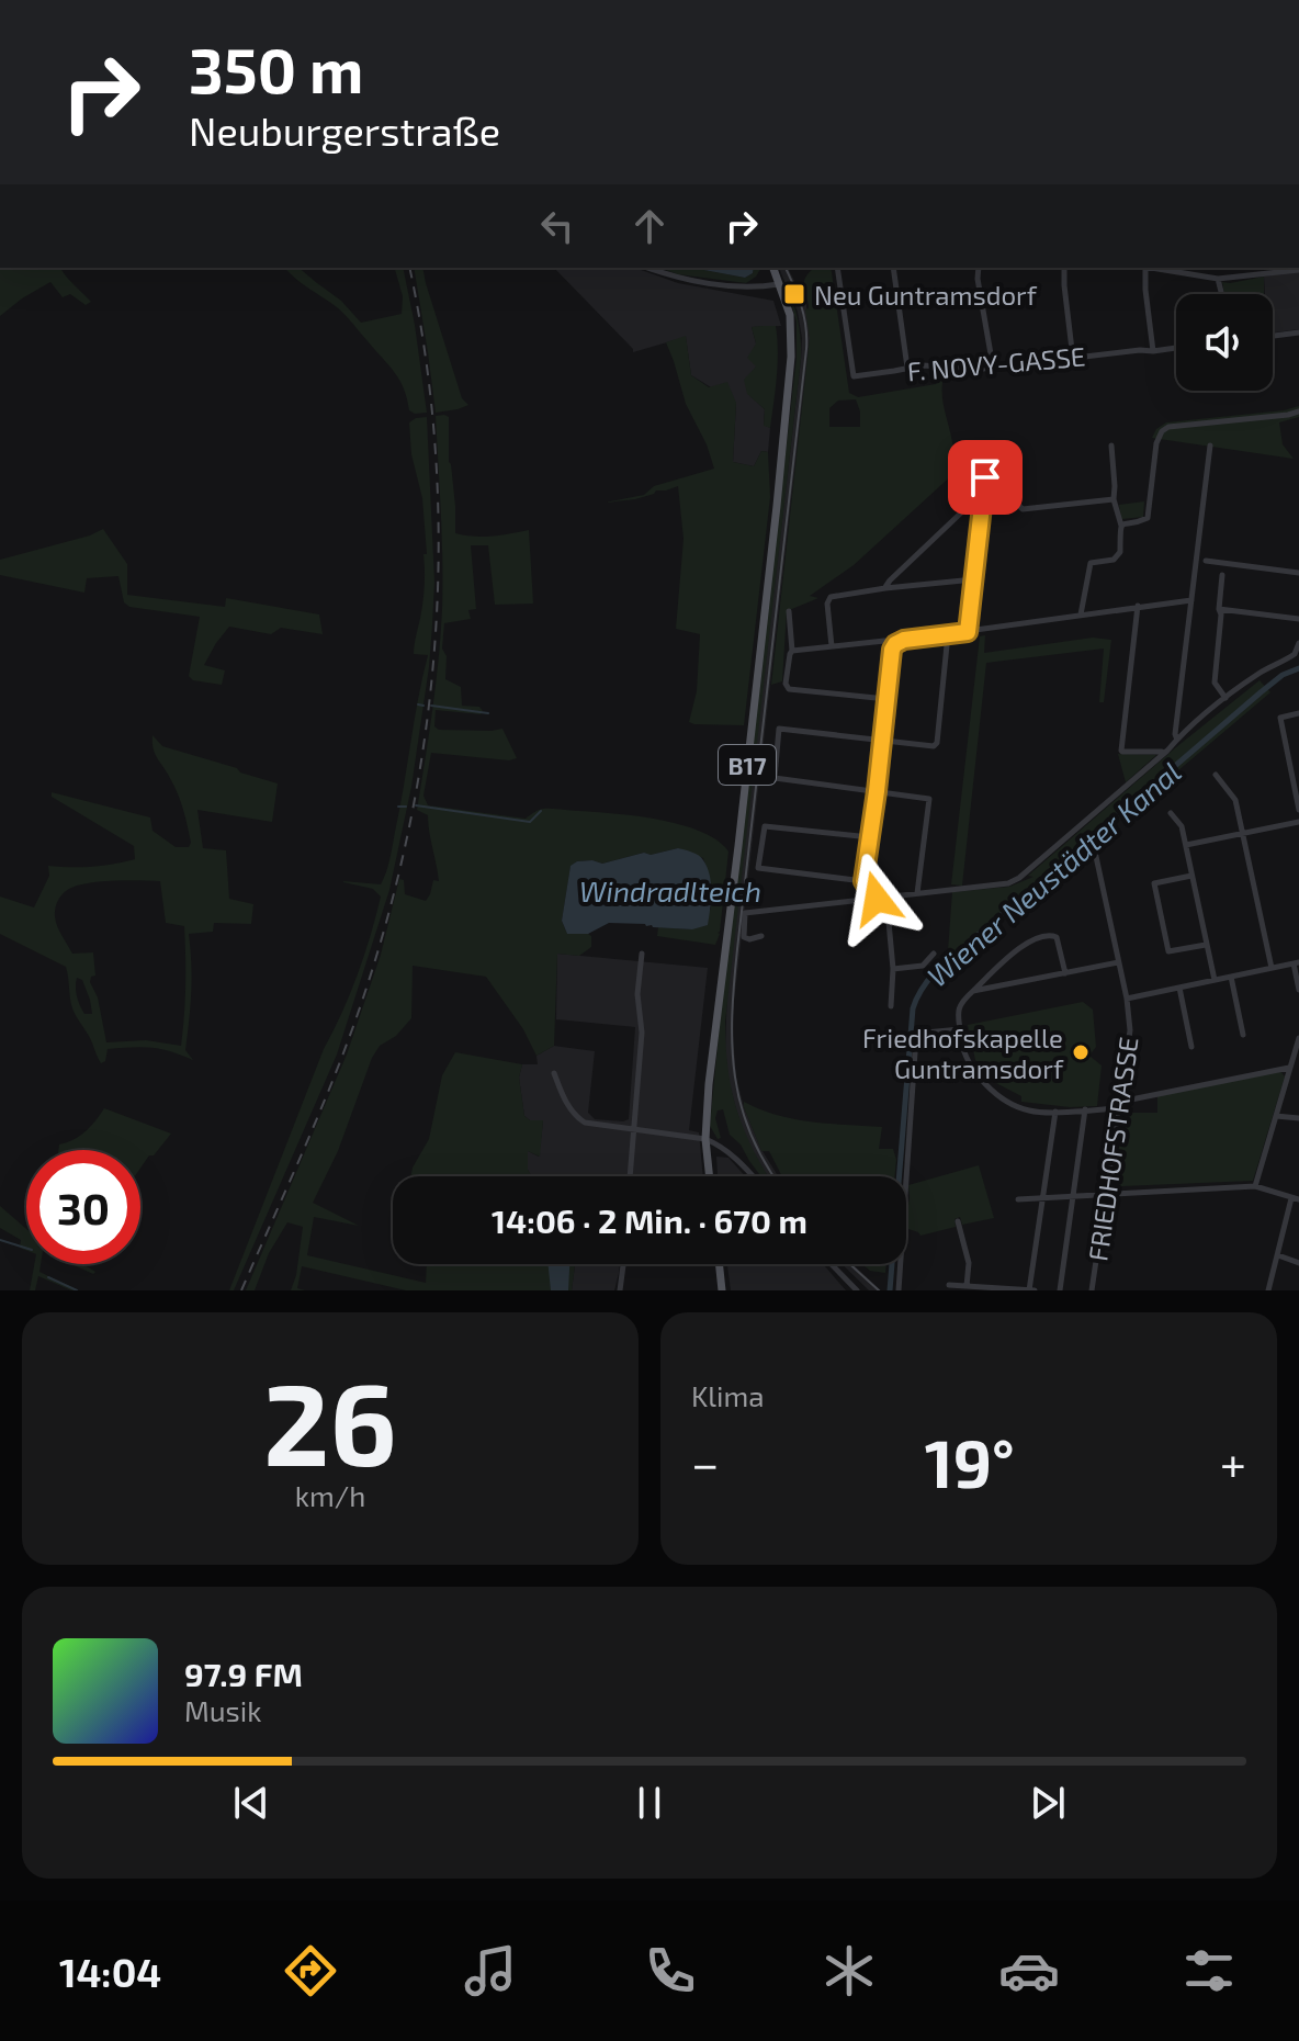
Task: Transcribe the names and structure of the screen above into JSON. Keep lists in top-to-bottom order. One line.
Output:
{"streets":{"main road":["B17"],"street":["F. NOVY-GASSE","FRIEDHOFSTRASSE"]},"water":["Wiener Neustädter Kanal","Windradlteich"],"places":{"transit":["Neu Guntramsdorf"],"other":["Friedhofskapelle Guntramsdorf"]},"page":{"turn":["350 m","Neuburgerstraße"],"limit":"30","trip":"14:06 · 2 Min. · 670 m","tile":[["26","km/h"],"Klima"],"heat":["−","19°","+"],"song":["97.9 FM","Musik"],"tabs":"14:04"}}
